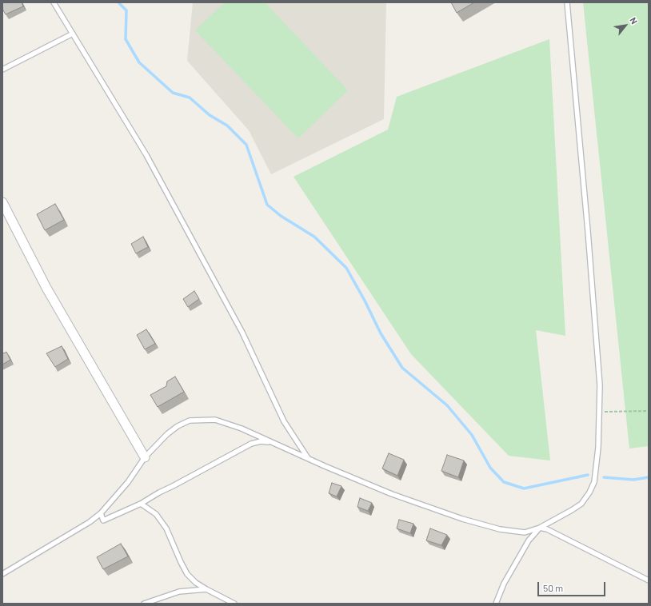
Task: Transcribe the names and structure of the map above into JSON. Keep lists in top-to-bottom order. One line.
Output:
{"scale_bar":"50 m","north":"top right"}
